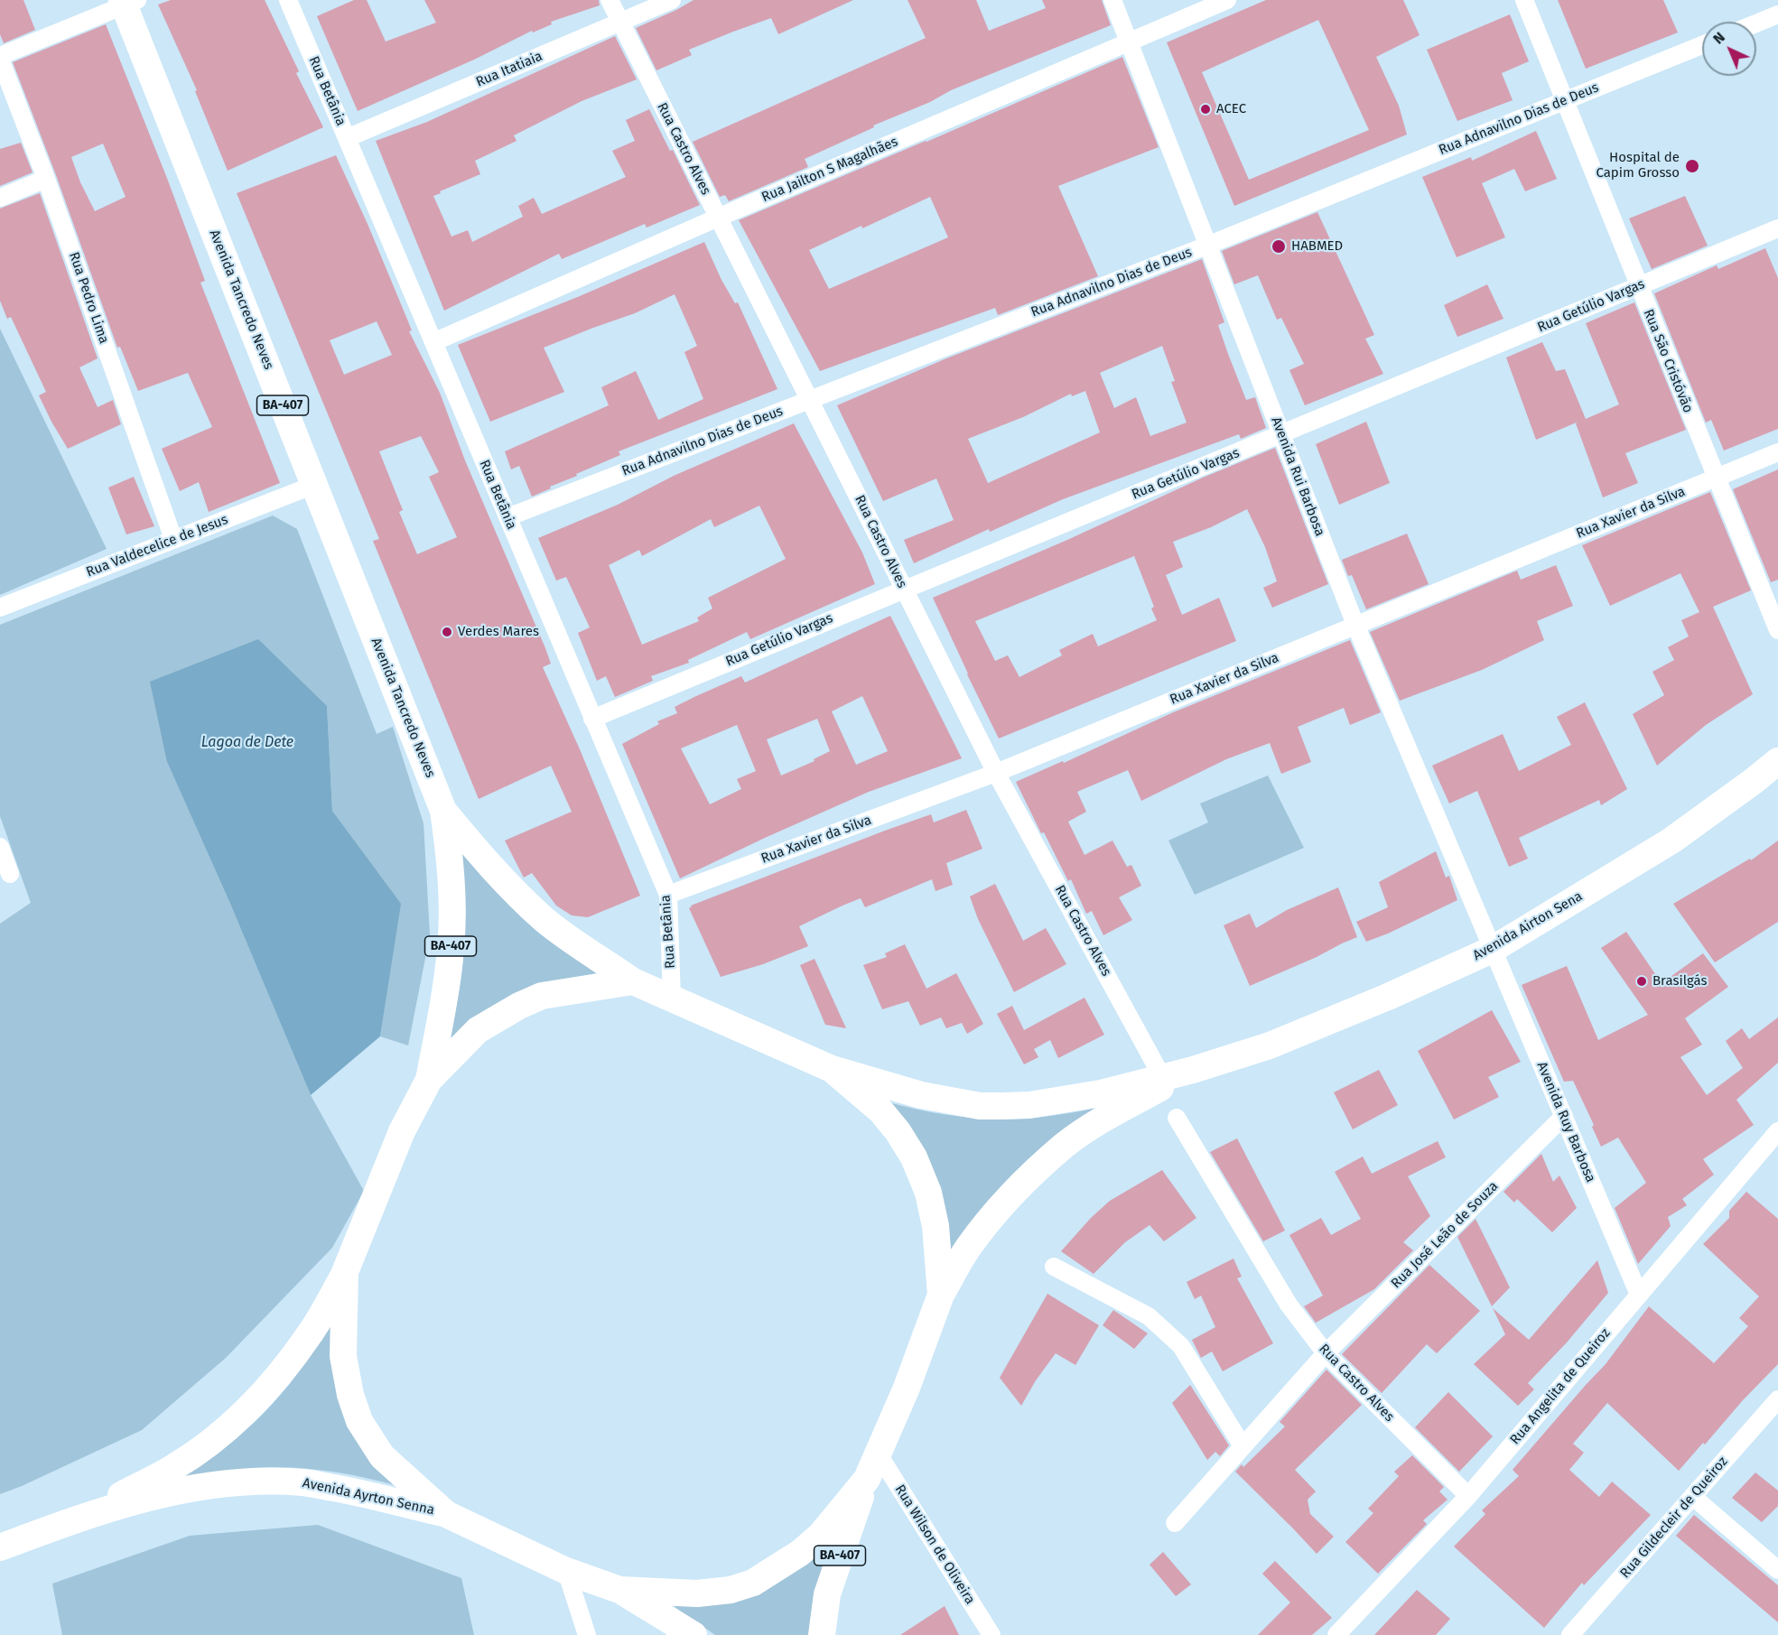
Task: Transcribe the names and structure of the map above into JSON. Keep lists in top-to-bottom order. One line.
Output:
{"streets":{"main road":["Avenida Tancredo Neves","BA-407","Avenida Airton Sena","Avenida Ayrton Senna"],"street":["Rua Itatiaia","Rua Betânia","Rua Adnavilno Dias de Deus","Rua Castro Alves","Rua Jailton S Magalhães","Rua Pedro Lima","Rua Getúlio Vargas","Rua São Cristóvão","Avenida Rui Barbosa","Rua Xavier da Silva","Rua Valdecelice de Jesus","Avenida Ruy Barbosa","Rua José Leão de Souza","Rua Angelita de Queiroz","Rua Gildecleir de Queiroz","Rua Wilson de Oliveira"]},"crossings":[["Rua Itatiaia","Rua Betânia"],["Rua Itatiaia","Rua Castro Alves"],["Rua Betânia","Rua Adnavilno Dias de Deus"],["Rua Betânia","Rua Jailton S Magalhães"],["Rua Betânia","Rua Getúlio Vargas"],["Rua Betânia","Rua Xavier da Silva"],["Rua Adnavilno Dias de Deus","Rua Castro Alves"],["Rua Adnavilno Dias de Deus","Rua São Cristóvão"],["Rua Adnavilno Dias de Deus","Avenida Rui Barbosa"],["Rua Castro Alves","Rua Jailton S Magalhães"],["Rua Castro Alves","Rua Getúlio Vargas"],["Rua Castro Alves","Rua Xavier da Silva"],["Rua Castro Alves","Rua José Leão de Souza"],["Rua Castro Alves","Rua Angelita de Queiroz"],["Rua Jailton S Magalhães","Avenida Rui Barbosa"],["Rua Pedro Lima","Rua Valdecelice de Jesus"],["Avenida Tancredo Neves","BA-407"],["Avenida Tancredo Neves","Rua Valdecelice de Jesus"],["Rua Getúlio Vargas","Rua São Cristóvão"],["Rua Getúlio Vargas","Avenida Rui Barbosa"],["Rua São Cristóvão","Rua Xavier da Silva"],["Avenida Rui Barbosa","Rua Xavier da Silva"],["Avenida Rui Barbosa","Avenida Airton Sena"],["Avenida Rui Barbosa","Avenida Ruy Barbosa"],["Avenida Airton Sena","Avenida Ruy Barbosa"],["Avenida Ruy Barbosa","Rua José Leão de Souza"],["Avenida Ruy Barbosa","Rua Angelita de Queiroz"]],"water":["Lagoa de Dete"],"places":["ACEC","Hospital de Capim Grosso","HABMED","Verdes Mares","Brasilgás"],"north":"top left"}
